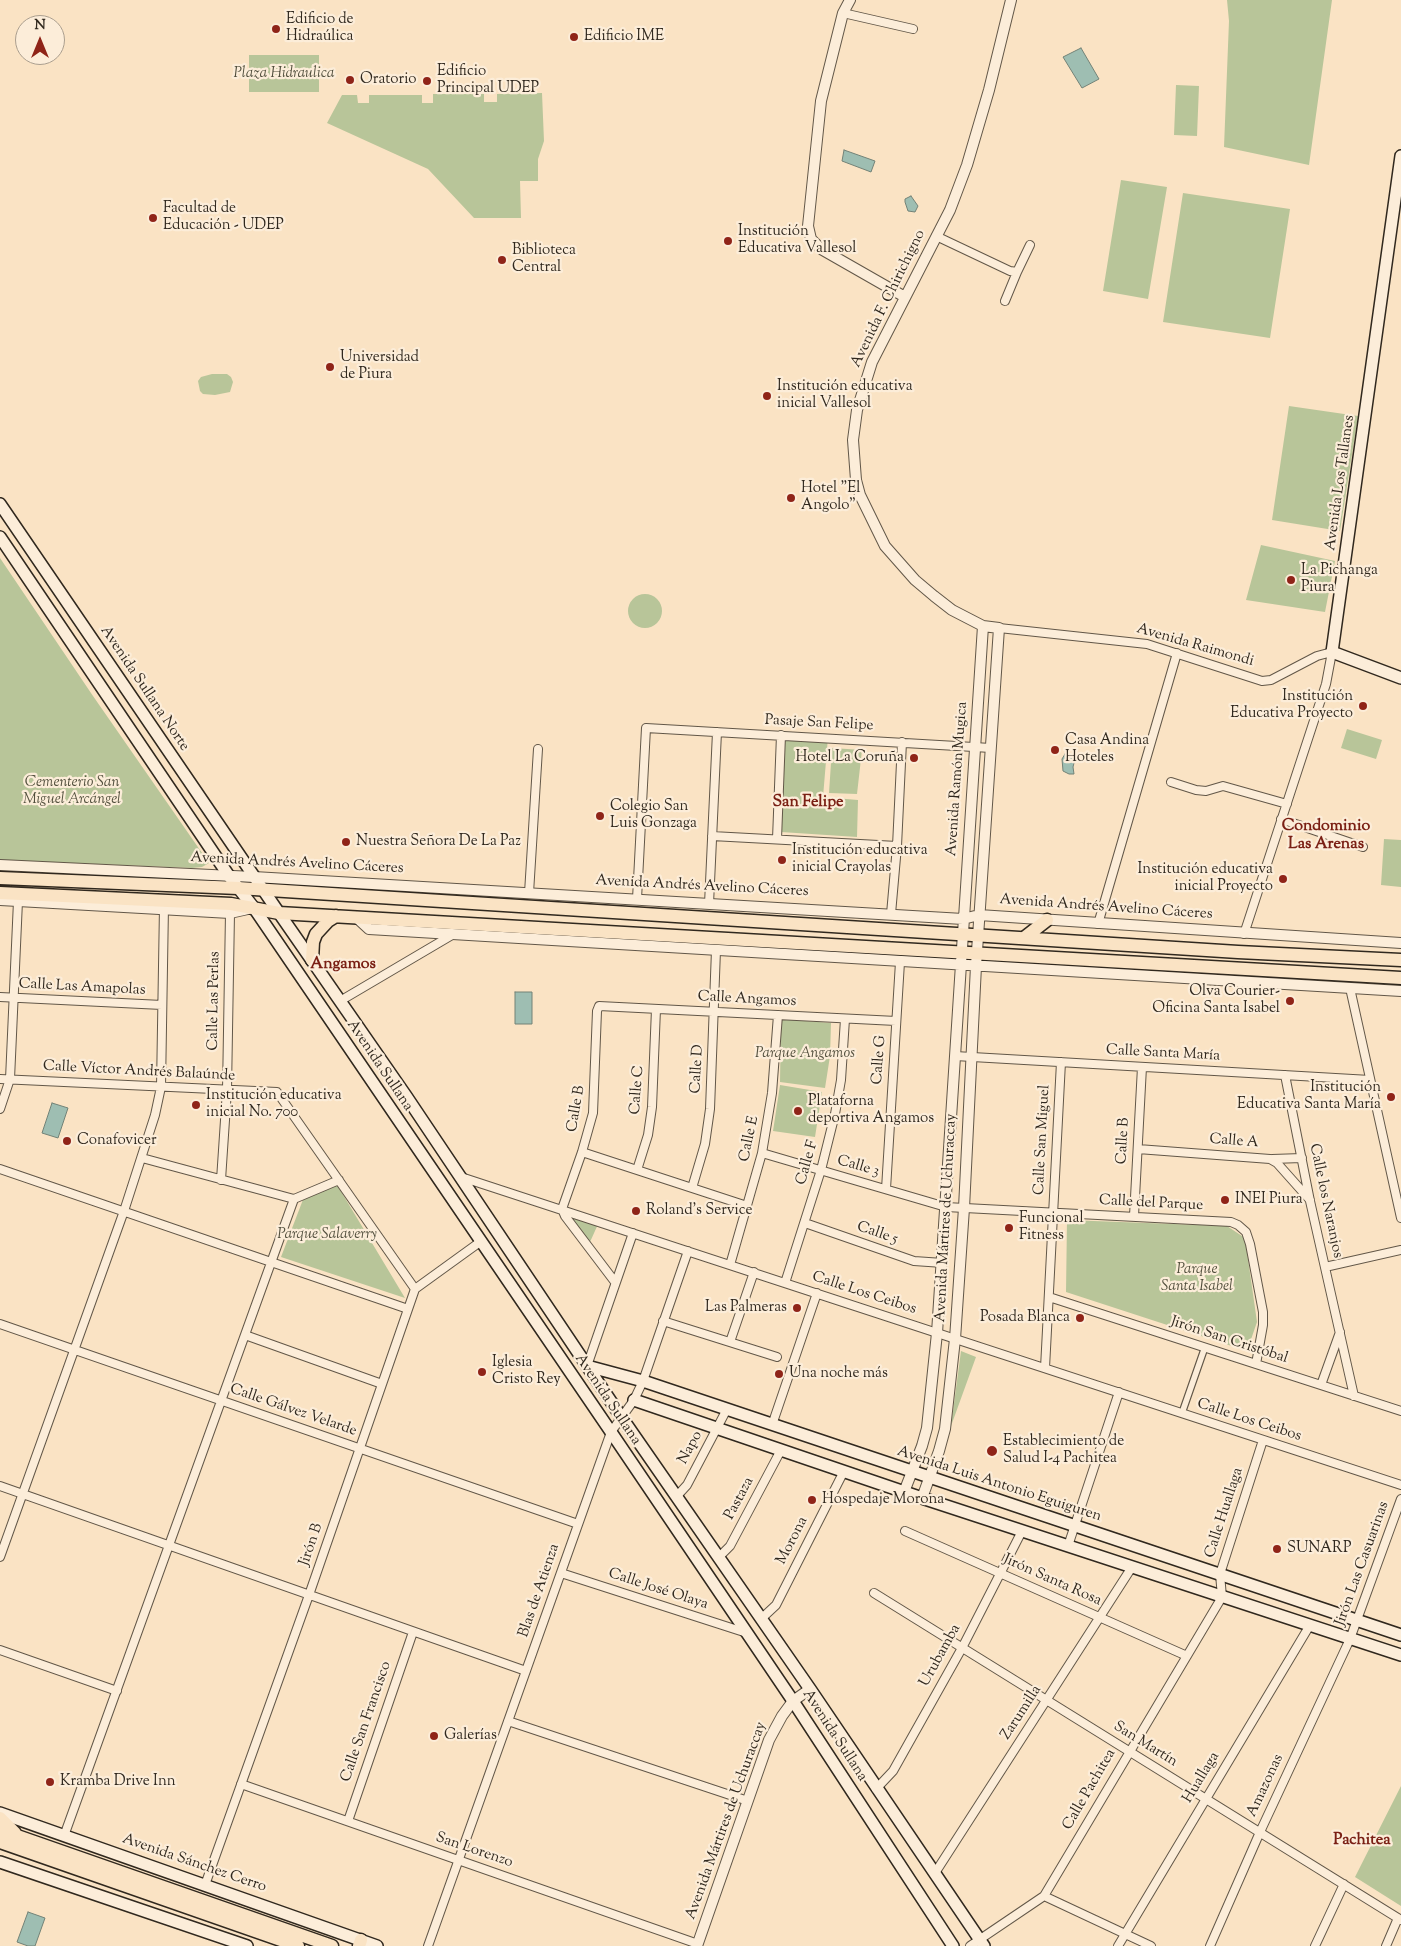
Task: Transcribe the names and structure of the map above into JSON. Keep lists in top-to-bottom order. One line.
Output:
{"streets":{"main road":["Avenida Los Tallanes","Avenida Sullana Norte","Avenida Andrés Avelino Cáceres","Avenida Sullana","Avenida Luis Antonio Eguiguren","Avenida Sánchez Cerro"],"street":["Avenida F. Chirichigno","Avenida Raimondi","Pasaje San Felipe","Avenida Ramón Mugica","Calle Las Amapolas","Calle Angamos","Calle Las Perlas","Calle Santa María","Calle G","Calle D","Calle Víctor Andrés Balaúnde","Calle C","Calle B","Calle E","Calle San Miguel","Calle A","Calle F","Calle 3","Calle los Naranjos","Calle del Parque","Avenida Mártires de Uchuraccay","Calle 5","Calle Los Ceibos","Jirón San Cristóbal","Calle Gálvez Velarde","Napo","Pastaza","Calle Huallaga","Morona","Jirón B","Jirón Las Casuarinas","Jirón Santa Rosa","Calle José Olaya","Blas de Atienza","Urubamba","Zarumilla","Calle San Francisco","San Martín","Huallaga","Amazonas","Calle Pachitea","San Lorenzo"]},"crossings":[["Avenida F. Chirichigno","Avenida Raimondi"],["Avenida F. Chirichigno","Avenida Ramón Mugica"],["Avenida Los Tallanes","Avenida Raimondi"],["Avenida Los Tallanes","Avenida Andrés Avelino Cáceres"],["Avenida Raimondi","Avenida Ramón Mugica"],["Avenida Sullana Norte","Avenida Andrés Avelino Cáceres"],["Avenida Sullana Norte","Avenida Sullana"],["Pasaje San Felipe","Avenida Ramón Mugica"],["Pasaje San Felipe","Avenida Andrés Avelino Cáceres"],["Avenida Ramón Mugica","Avenida Andrés Avelino Cáceres"],["Avenida Ramón Mugica","Avenida Mártires de Uchuraccay"],["Avenida Andrés Avelino Cáceres","Avenida Sullana"],["Avenida Andrés Avelino Cáceres","Avenida Mártires de Uchuraccay"],["Calle Angamos","Calle G"],["Calle Angamos","Calle D"],["Calle Angamos","Calle C"],["Calle Angamos","Calle B"],["Calle Angamos","Calle E"],["Calle Angamos","Calle F"],["Calle Las Perlas","Calle Víctor Andrés Balaúnde"],["Calle Santa María","Calle B"],["Calle Santa María","Calle San Miguel"],["Calle Santa María","Calle los Naranjos"],["Calle Santa María","Avenida Mártires de Uchuraccay"],["Calle G","Calle 3"],["Avenida Sullana","Avenida Mártires de Uchuraccay"],["Avenida Sullana","Calle Los Ceibos"],["Avenida Sullana","Napo"],["Avenida Sullana","Avenida Luis Antonio Eguiguren"],["Avenida Sullana","Pastaza"],["Avenida Sullana","Morona"],["Avenida Sullana","Calle José Olaya"],["Avenida Sullana","Blas de Atienza"],["Avenida Sullana","Urubamba"],["Avenida Sullana","Zarumilla"],["Avenida Sullana","Calle Pachitea"],["Calle B","Calle A"],["Calle B","Calle del Parque"],["Calle B","Calle Los Ceibos"],["Calle E","Calle 3"],["Calle E","Calle Los Ceibos"],["Calle San Miguel","Calle del Parque"],["Calle San Miguel","Calle Los Ceibos"],["Calle San Miguel","Jirón San Cristóbal"],["Calle A","Calle los Naranjos"],["Calle F","Calle 3"],["Calle F","Calle 5"],["Calle F","Calle Los Ceibos"],["Calle 3","Calle del Parque"],["Calle 3","Avenida Mártires de Uchuraccay"],["Calle los Naranjos","Jirón San Cristóbal"],["Calle del Parque","Avenida Mártires de Uchuraccay"],["Calle del Parque","Jirón San Cristóbal"],["Avenida Mártires de Uchuraccay","Calle 5"],["Avenida Mártires de Uchuraccay","Calle Los Ceibos"],["Avenida Mártires de Uchuraccay","Avenida Luis Antonio Eguiguren"],["Avenida Mártires de Uchuraccay","San Lorenzo"],["Calle Los Ceibos","Calle Huallaga"],["Calle Los Ceibos","Blas de Atienza"],["Calle Gálvez Velarde","Jirón B"],["Calle Gálvez Velarde","Blas de Atienza"],["Napo","Avenida Luis Antonio Eguiguren"],["Avenida Luis Antonio Eguiguren","Calle Huallaga"],["Avenida Luis Antonio Eguiguren","Jirón Las Casuarinas"],["Avenida Luis Antonio Eguiguren","Blas de Atienza"],["Calle Huallaga","Calle Pachitea"],["Jirón B","San Lorenzo"],["Jirón B","Avenida Sánchez Cerro"],["Jirón Las Casuarinas","Amazonas"],["Jirón Santa Rosa","Urubamba"],["Jirón Santa Rosa","Zarumilla"],["Jirón Santa Rosa","Calle Pachitea"],["Calle José Olaya","Blas de Atienza"],["Blas de Atienza","San Lorenzo"],["Urubamba","San Martín"],["Zarumilla","San Martín"],["Calle San Francisco","San Lorenzo"],["San Martín","Huallaga"],["San Martín","Amazonas"],["San Martín","Calle Pachitea"]],"districts":["San Felipe","Condominio Las Arenas","Angamos","Pachitea"],"parks":["Plaza Hidraulica","Cementerio San Miguel Arcángel","Parque Angamos","Parque Salaverry","Parque Santa Isabel"],"places":["Edificio de Hidraúlica","Edificio IME","Oratorio","Edificio Principal UDEP","Facultad de Educación - UDEP","Institución Educativa Vallesol","Biblioteca Central","Universidad de Piura","Institución educativa inicial Vallesol","Hotel \"El Angolo\"","La Pichanga Piura","Institución Educativa Proyecto","Casa Andina Hoteles","Hotel La Coruña","Colegio San Luis Gonzaga","Nuestra Señora De La Paz","Institución educativa inicial Crayolas","Institución educativa inicial Proyecto","Olva Courier- Oficina Santa Isabel","Institución Educativa Santa María","Institución educativa inicial No. 700","Plataforna deportiva Angamos","Conafovicer","INEI Piura","Roland's Service","Funcional Fitness","Las Palmeras","Posada Blanca","Iglesia Cristo Rey","Una noche más","Establecimiento de Salud I-4 Pachitea","Hospedaje Morona","SUNARP","Galerías","Kramba Drive Inn"],"north":"top"}
